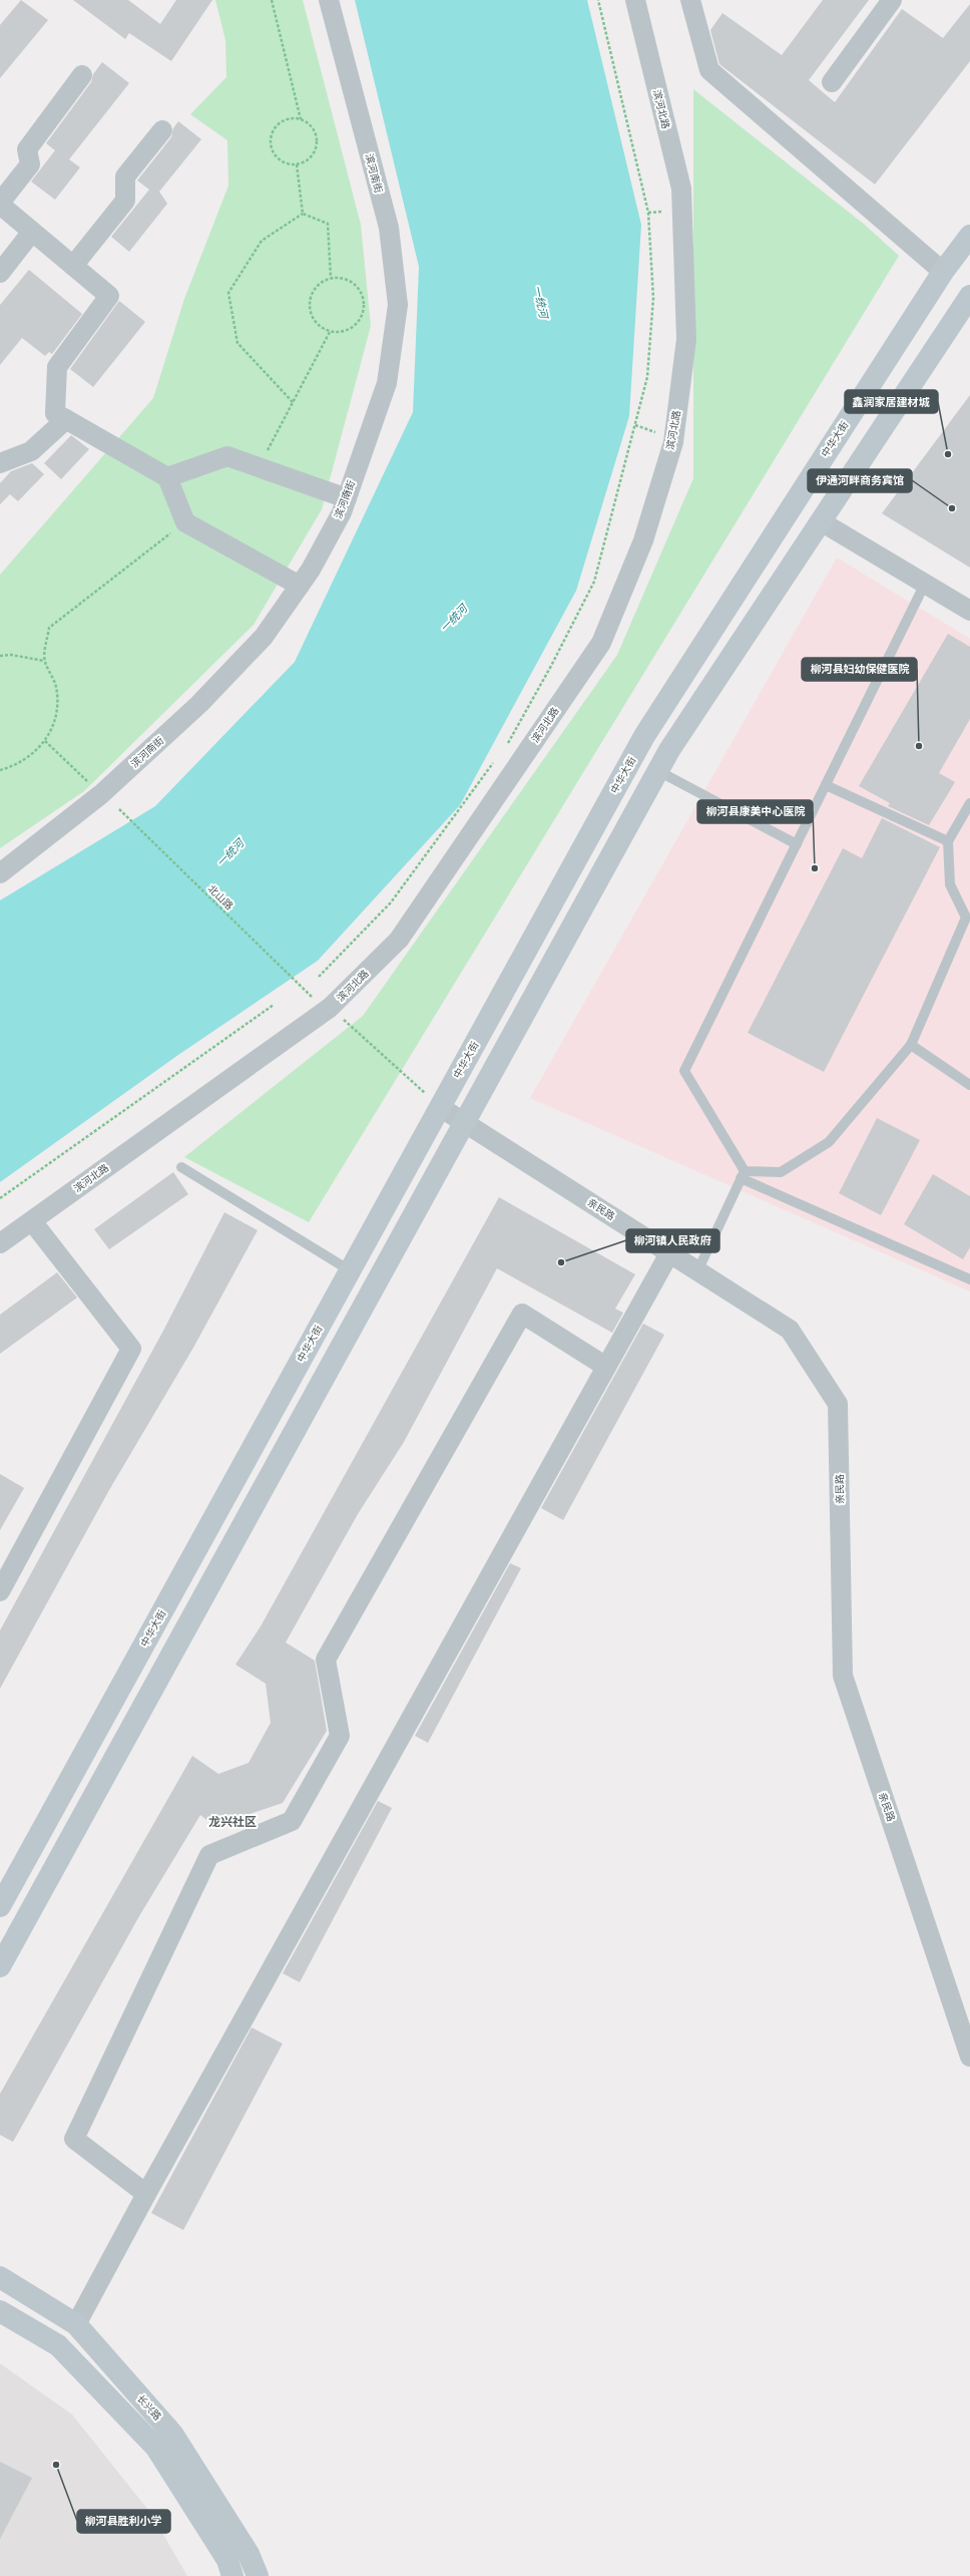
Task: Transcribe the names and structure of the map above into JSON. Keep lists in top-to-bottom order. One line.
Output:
{"streets":{"main road":["中华大街","长兴路"],"street":["滨河北路","滨河南街","亲民路"],"path":["北山路"]},"crossings":[["滨河北路","北山路"],["中华大街","北山路"],["中华大街","亲民路"],["北山路","亲民路"]],"districts":["龙兴社区"],"water":["一统河"],"places":["鑫润家居建材城","伊通河畔商务宾馆","柳河县妇幼保健医院","柳河县康美中心医院","柳河镇人民政府","柳河县胜利小学"]}
